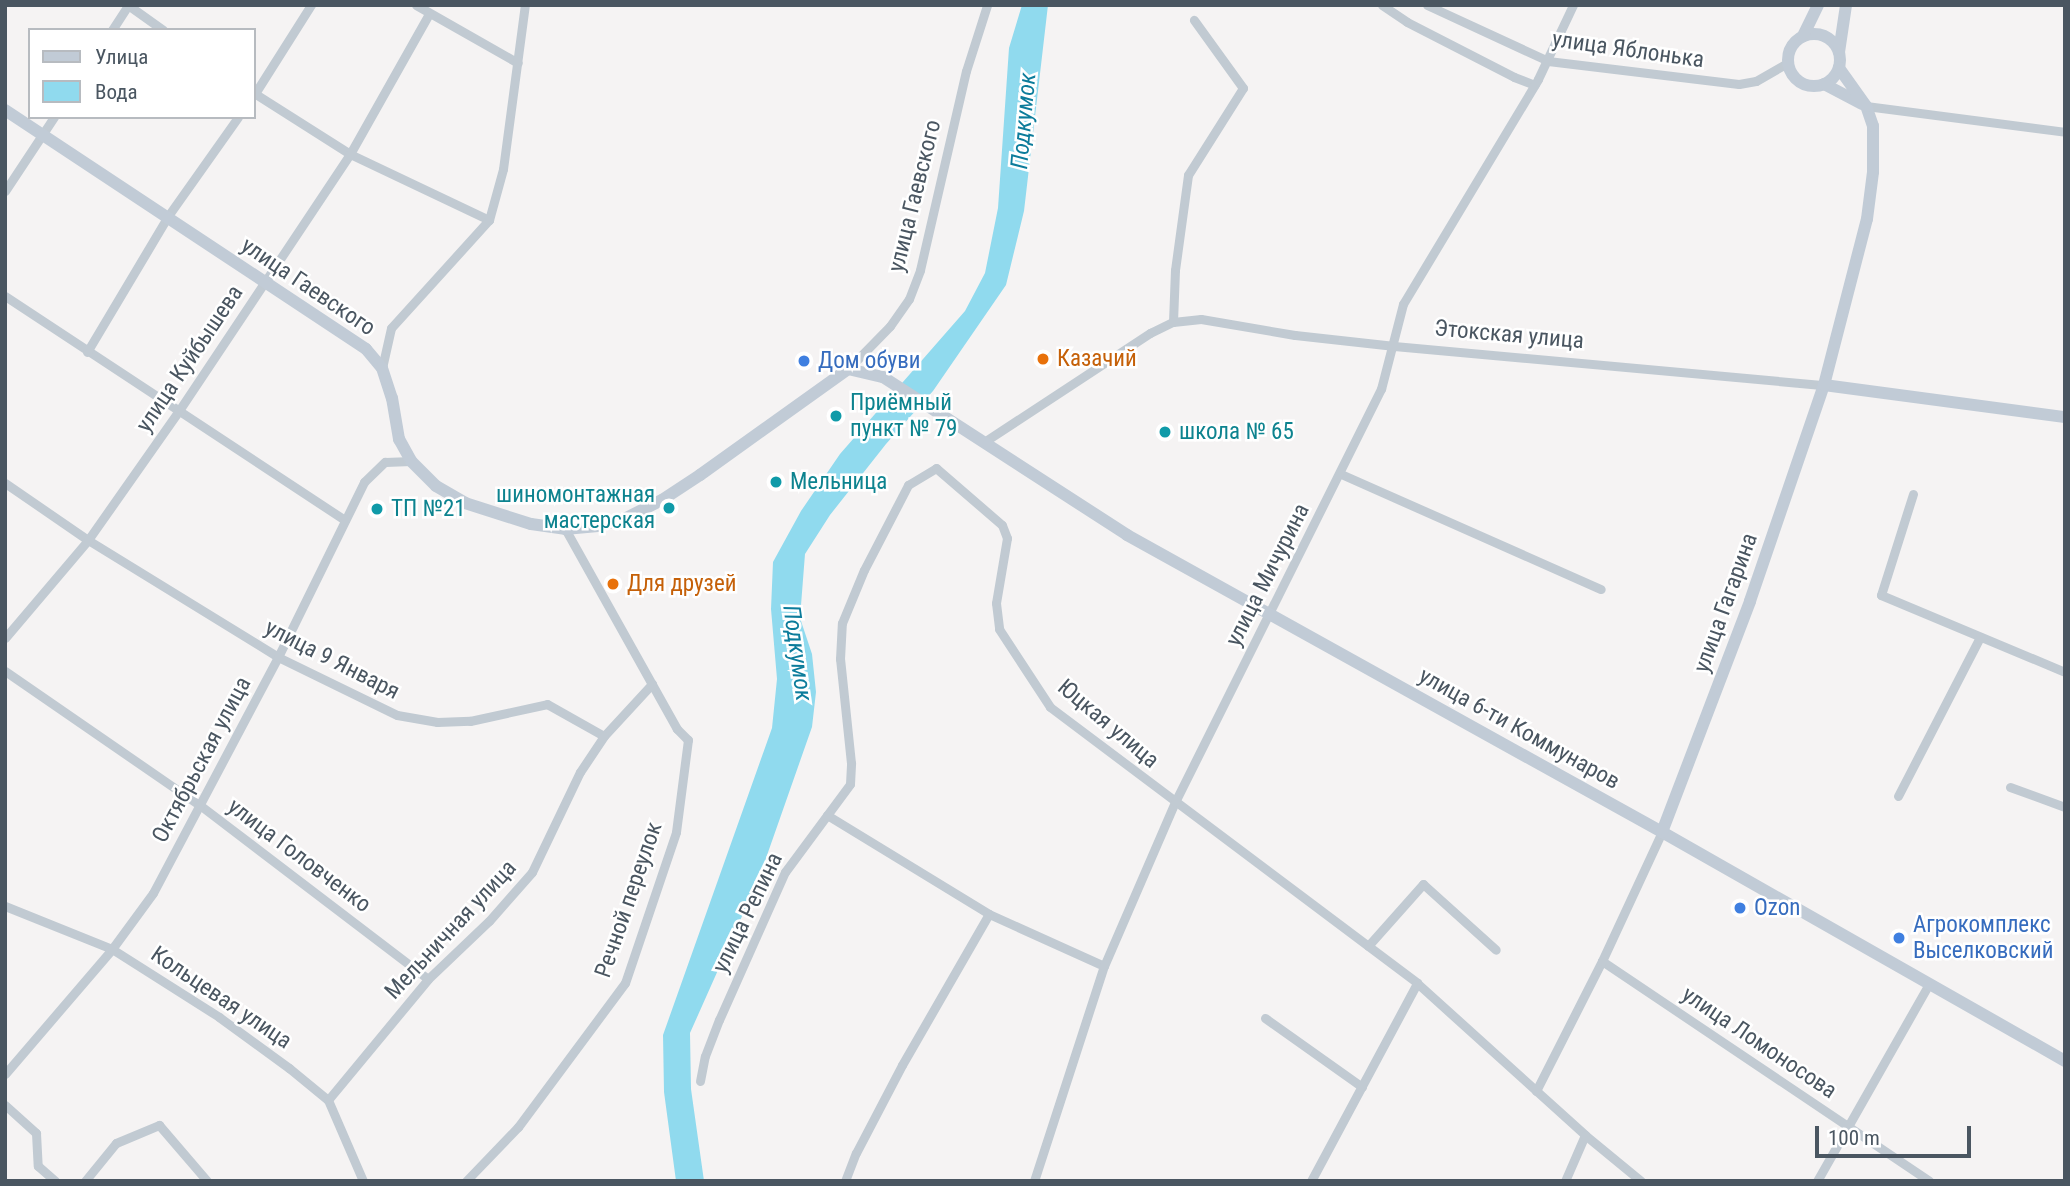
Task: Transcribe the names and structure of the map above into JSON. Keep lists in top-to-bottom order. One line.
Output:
{"streets":{"main road":["улица Гаевского","Этокская улица","улица Гагарина","улица 6-ти Коммунаров"],"street":["улица Яблонька","улица Куйбышева","улица Мичурина","улица 9 Января","Юцкая улица","Октябрьская улица","улица Головченко","Речной переулок","улица Репина","Мельничная улица","Кольцевая улица","улица Ломоносова"]},"crossings":[["улица Яблонька","улица Мичурина"],["улица Яблонька","улица Гагарина"],["улица Гаевского","улица Куйбышева"],["улица Гаевского","улица 6-ти Коммунаров"],["улица Гаевского","Октябрьская улица"],["улица Гаевского","Речной переулок"],["Этокская улица","улица Мичурина"],["Этокская улица","улица Гагарина"],["Этокская улица","улица 6-ти Коммунаров"],["улица Куйбышева","улица 9 Января"],["улица Мичурина","Юцкая улица"],["улица Мичурина","улица 6-ти Коммунаров"],["улица Гагарина","Юцкая улица"],["улица Гагарина","улица 6-ти Коммунаров"],["улица Гагарина","улица Ломоносова"],["улица 9 Января","Октябрьская улица"],["улица 9 Января","Мельничная улица"],["Юцкая улица","улица Репина"],["Октябрьская улица","улица Головченко"],["Октябрьская улица","Кольцевая улица"],["улица Головченко","Мельничная улица"],["Мельничная улица","Кольцевая улица"]],"water":["Подкумок"],"places":["Казачий","Дом обуви","Приёмный пункт № 79","школа № 65","Мельница","шиномонтажная мастерская","ТП №21","Для друзей","Ozon","Агрокомплекс Выселковский"],"legend":["Улица","Вода"],"scale_bar":"100 m"}
